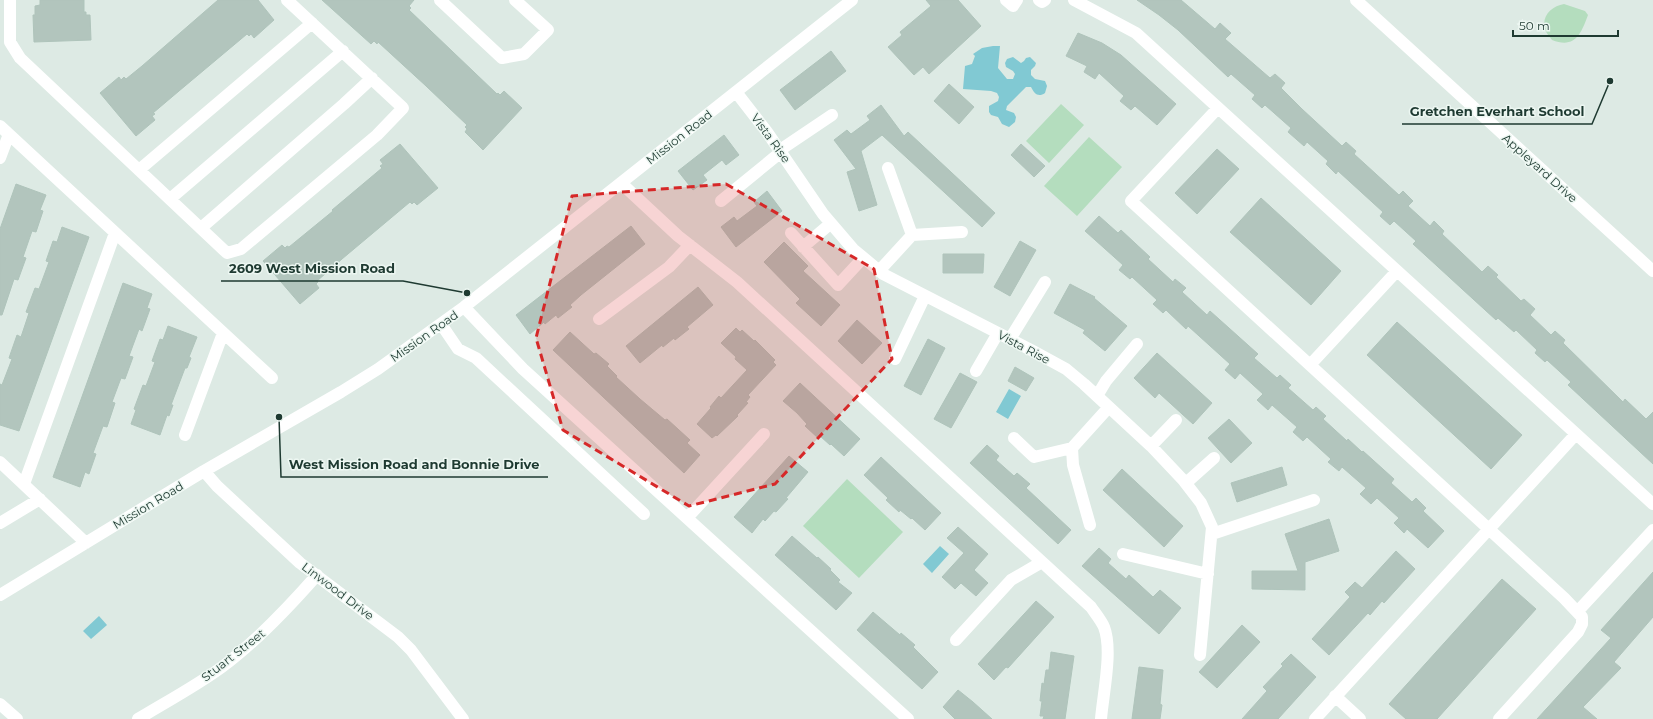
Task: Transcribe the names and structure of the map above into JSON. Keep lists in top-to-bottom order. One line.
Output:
{"streets":{"street":["Mission Road","Vista Rise","Appleyard Drive","Linwood Drive","Stuart Street"]},"crossings":[["Mission Road","Vista Rise"],["Mission Road","Linwood Drive"],["Linwood Drive","Stuart Street"]],"places":["Gretchen Everhart School","2609 West Mission Road","West Mission Road and Bonnie Drive"],"scale_bar":"50 m"}
